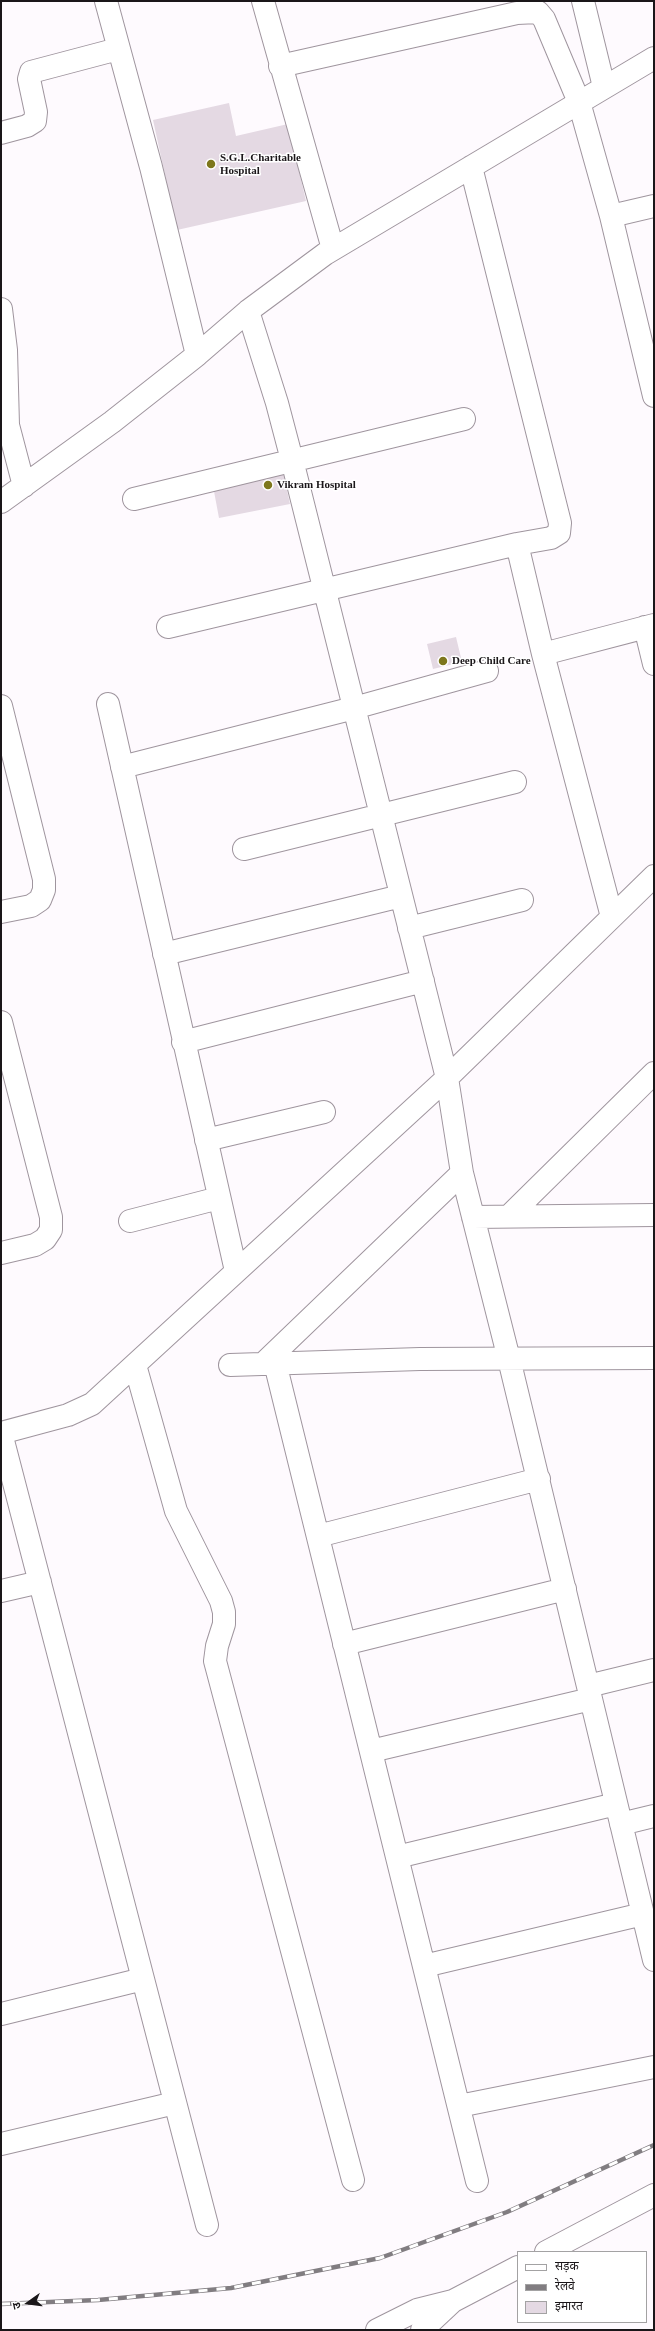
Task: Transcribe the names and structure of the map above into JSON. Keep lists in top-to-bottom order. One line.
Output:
{"places":["S.G.L.Charitable Hospital","Vikram Hospital","Deep Child Care"],"legend":["सड़क","रेलवे","इमारत"],"north":"left"}
